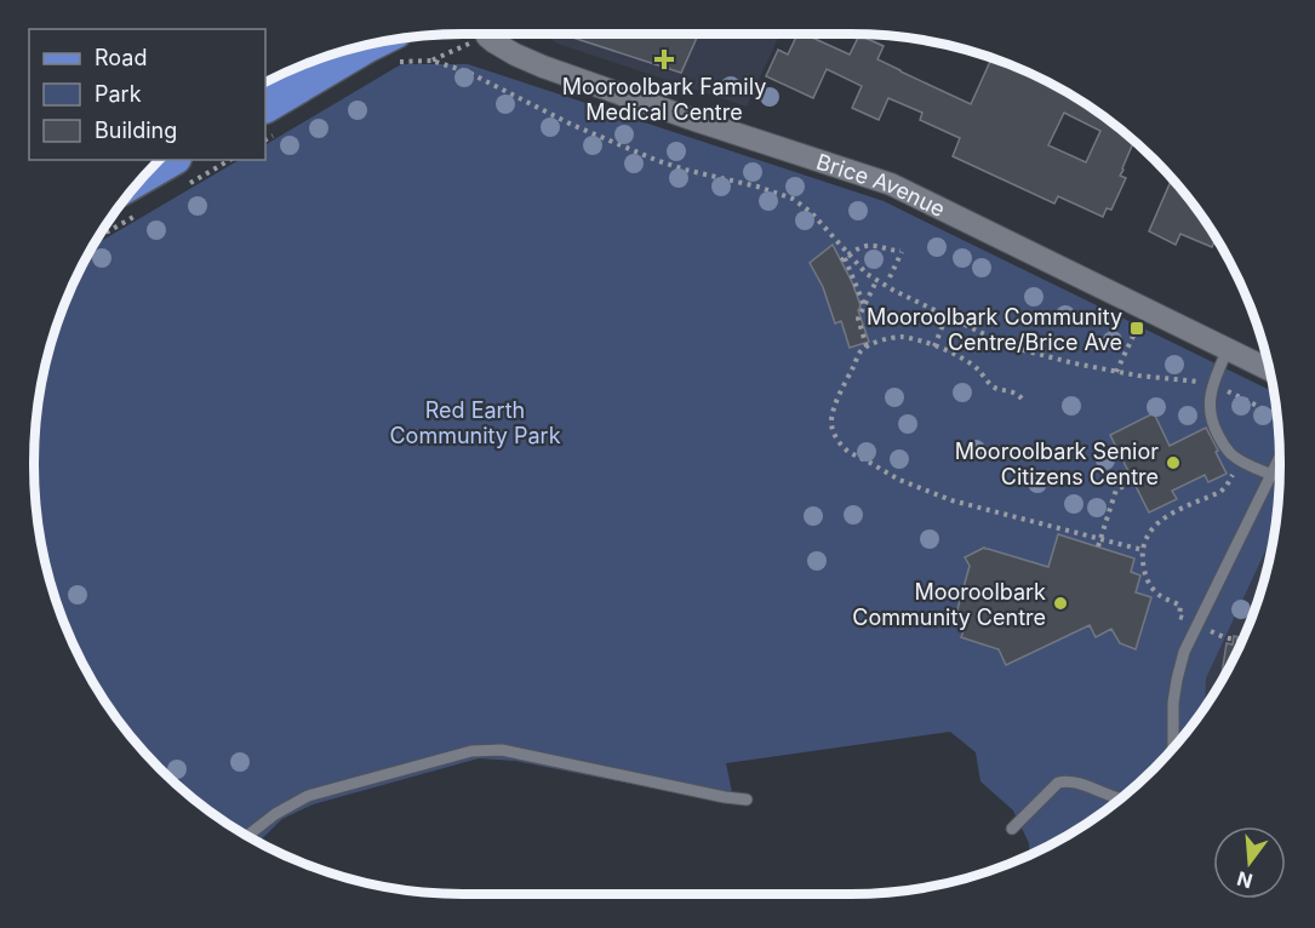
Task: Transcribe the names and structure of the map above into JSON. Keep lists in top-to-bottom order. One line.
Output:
{"streets":{"street":["Brice Avenue"]},"parks":["Red Earth Community Park"],"places":{"health":["Mooroolbark Family Medical Centre"],"transit":["Mooroolbark Community Centre/Brice Ave"],"other":["Mooroolbark Senior Citizens Centre","Mooroolbark Community Centre"]},"legend":["Road","Park","Building"],"north":"bottom"}
